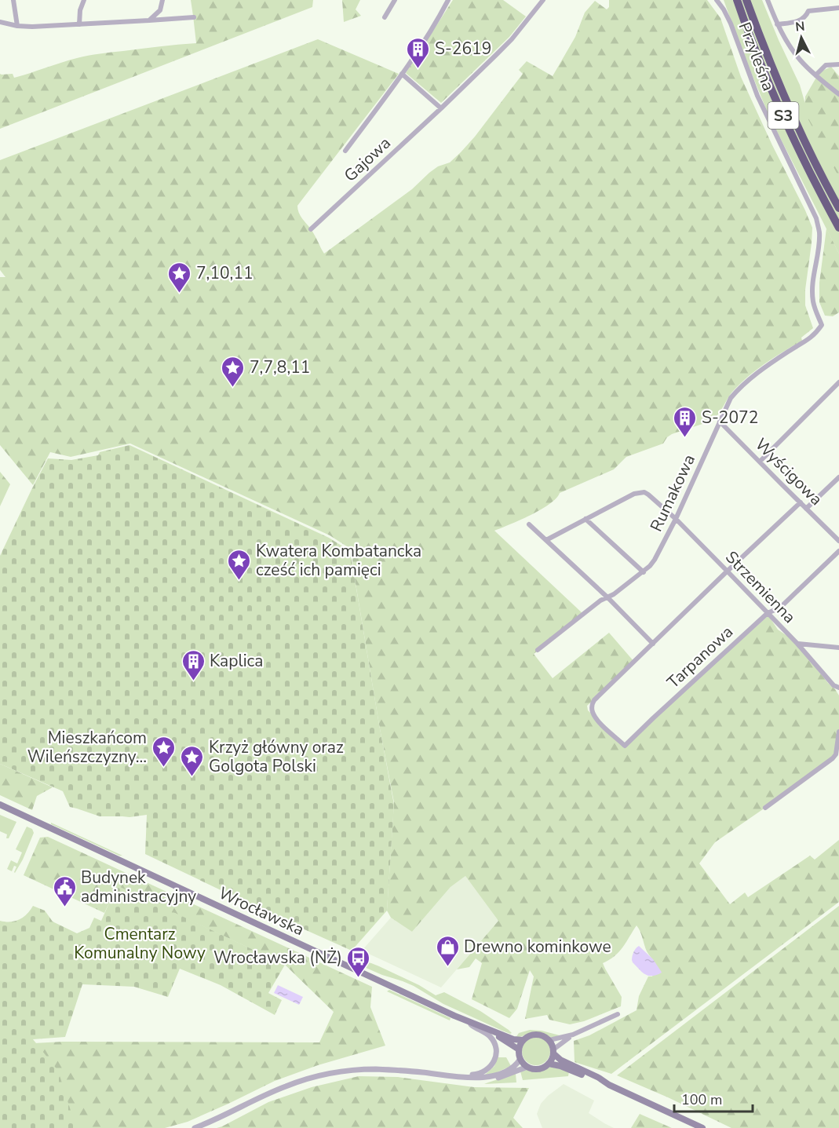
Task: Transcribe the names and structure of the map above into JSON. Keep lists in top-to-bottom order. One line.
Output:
{"streets":{"highway":["S3"],"main road":["Wrocławska"],"street":["Przyleśna","Gajowa","Wyścigowa","Rumakowa","Strzemienna","Tarpanowa"]},"crossings":[["Przyleśna","Rumakowa"],["Wyścigowa","Rumakowa"],["Rumakowa","Strzemienna"],["Strzemienna","Tarpanowa"]],"parks":["Cmentarz Komunalny Nowy"],"places":{"building":["S-2619","S-2072","Kaplica"],"place":["7,10,11","7,7,8,11","Kwatera Kombatancka cześć ich pamięci","Mieszkańcom Wileńszczyzny...","Krzyż główny oraz Golgota Polski"],"public building":["Budynek administracyjny"],"shop":["Drewno kominkowe"],"bus stop":["Wrocławska (NŻ)"]},"scale_bar":"100 m","north":"top"}
